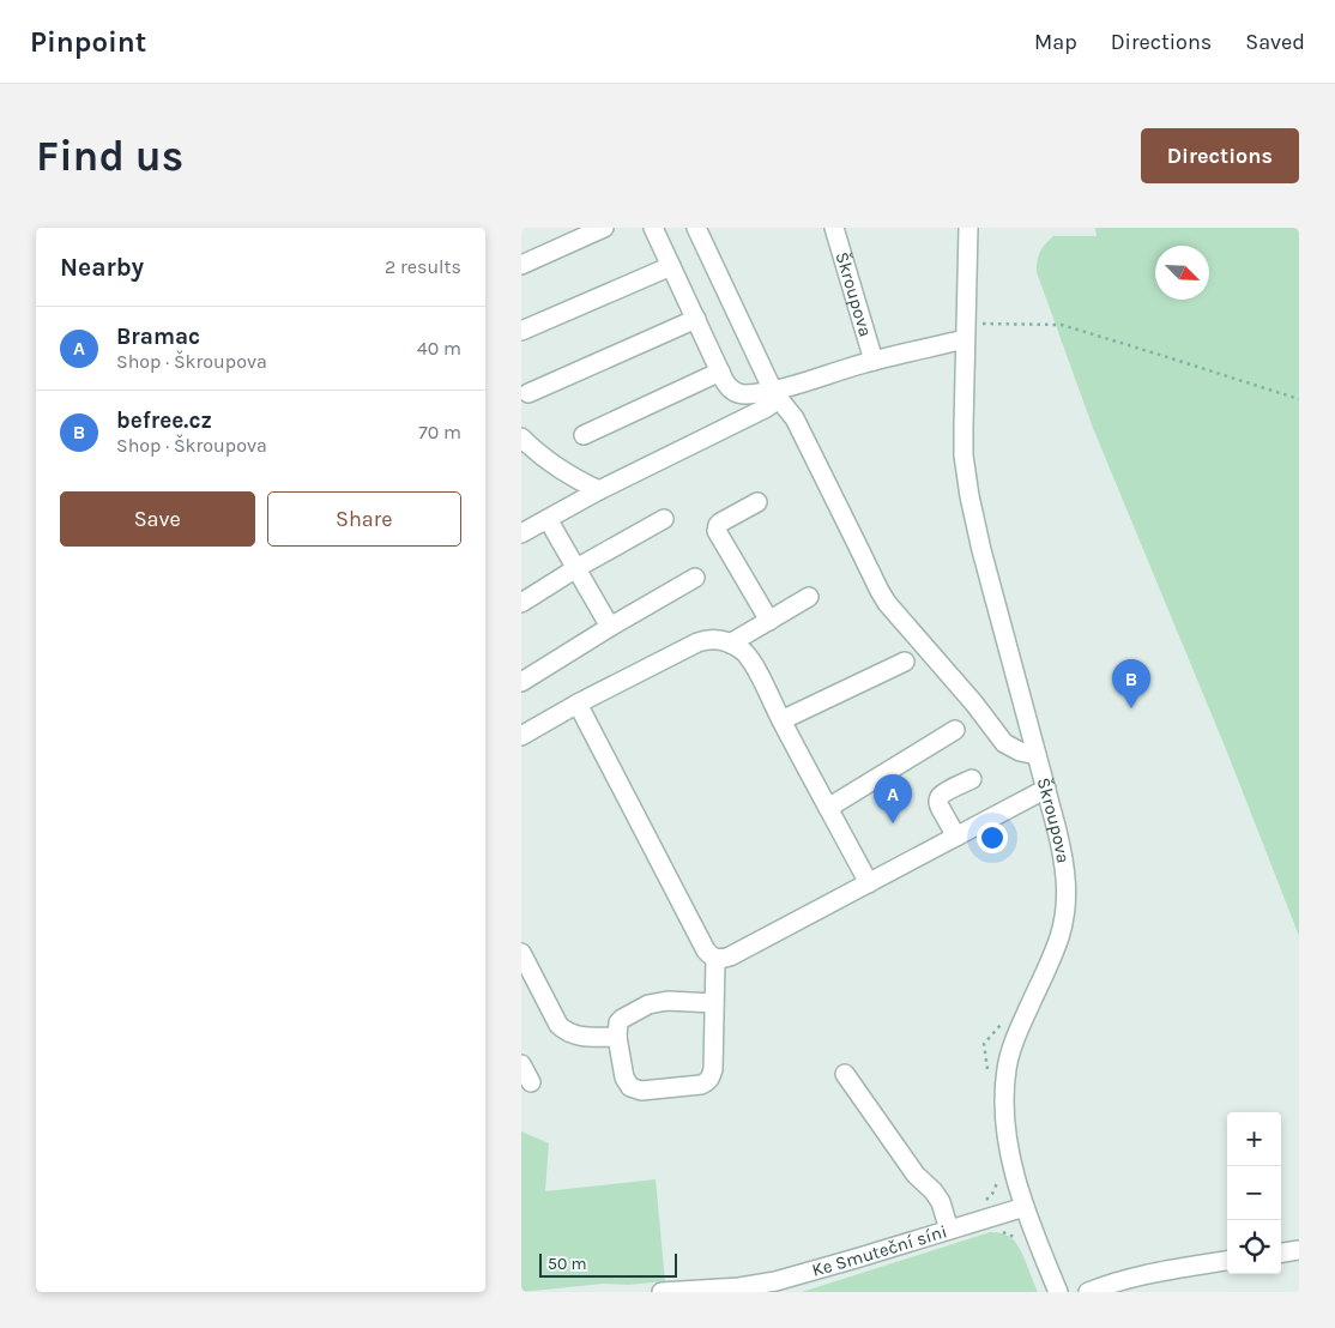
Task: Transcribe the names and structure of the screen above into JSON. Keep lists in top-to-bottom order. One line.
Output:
{"streets":{"street":["Škroupova","Ke Smuteční síni"]},"crossings":[["Škroupova","Ke Smuteční síni"]],"scale_bar":"50 m","north":"bottom right","page":{"header":"Pinpoint","nav":["Map","Directions","Saved"],"buttons":["Directions",["Save","Share"]],"title":"Find us","heading":["Nearby","2 results"],"list":[{"mark":"A","name":"Bramac","note":"Shop · Škroupova","value":"40 m"},{"mark":"B","name":"befree.cz","note":"Shop · Škroupova","value":"70 m"}],"pins":["B","A"],"map_buttons":["+","−"],"scale":"50 m"}}
